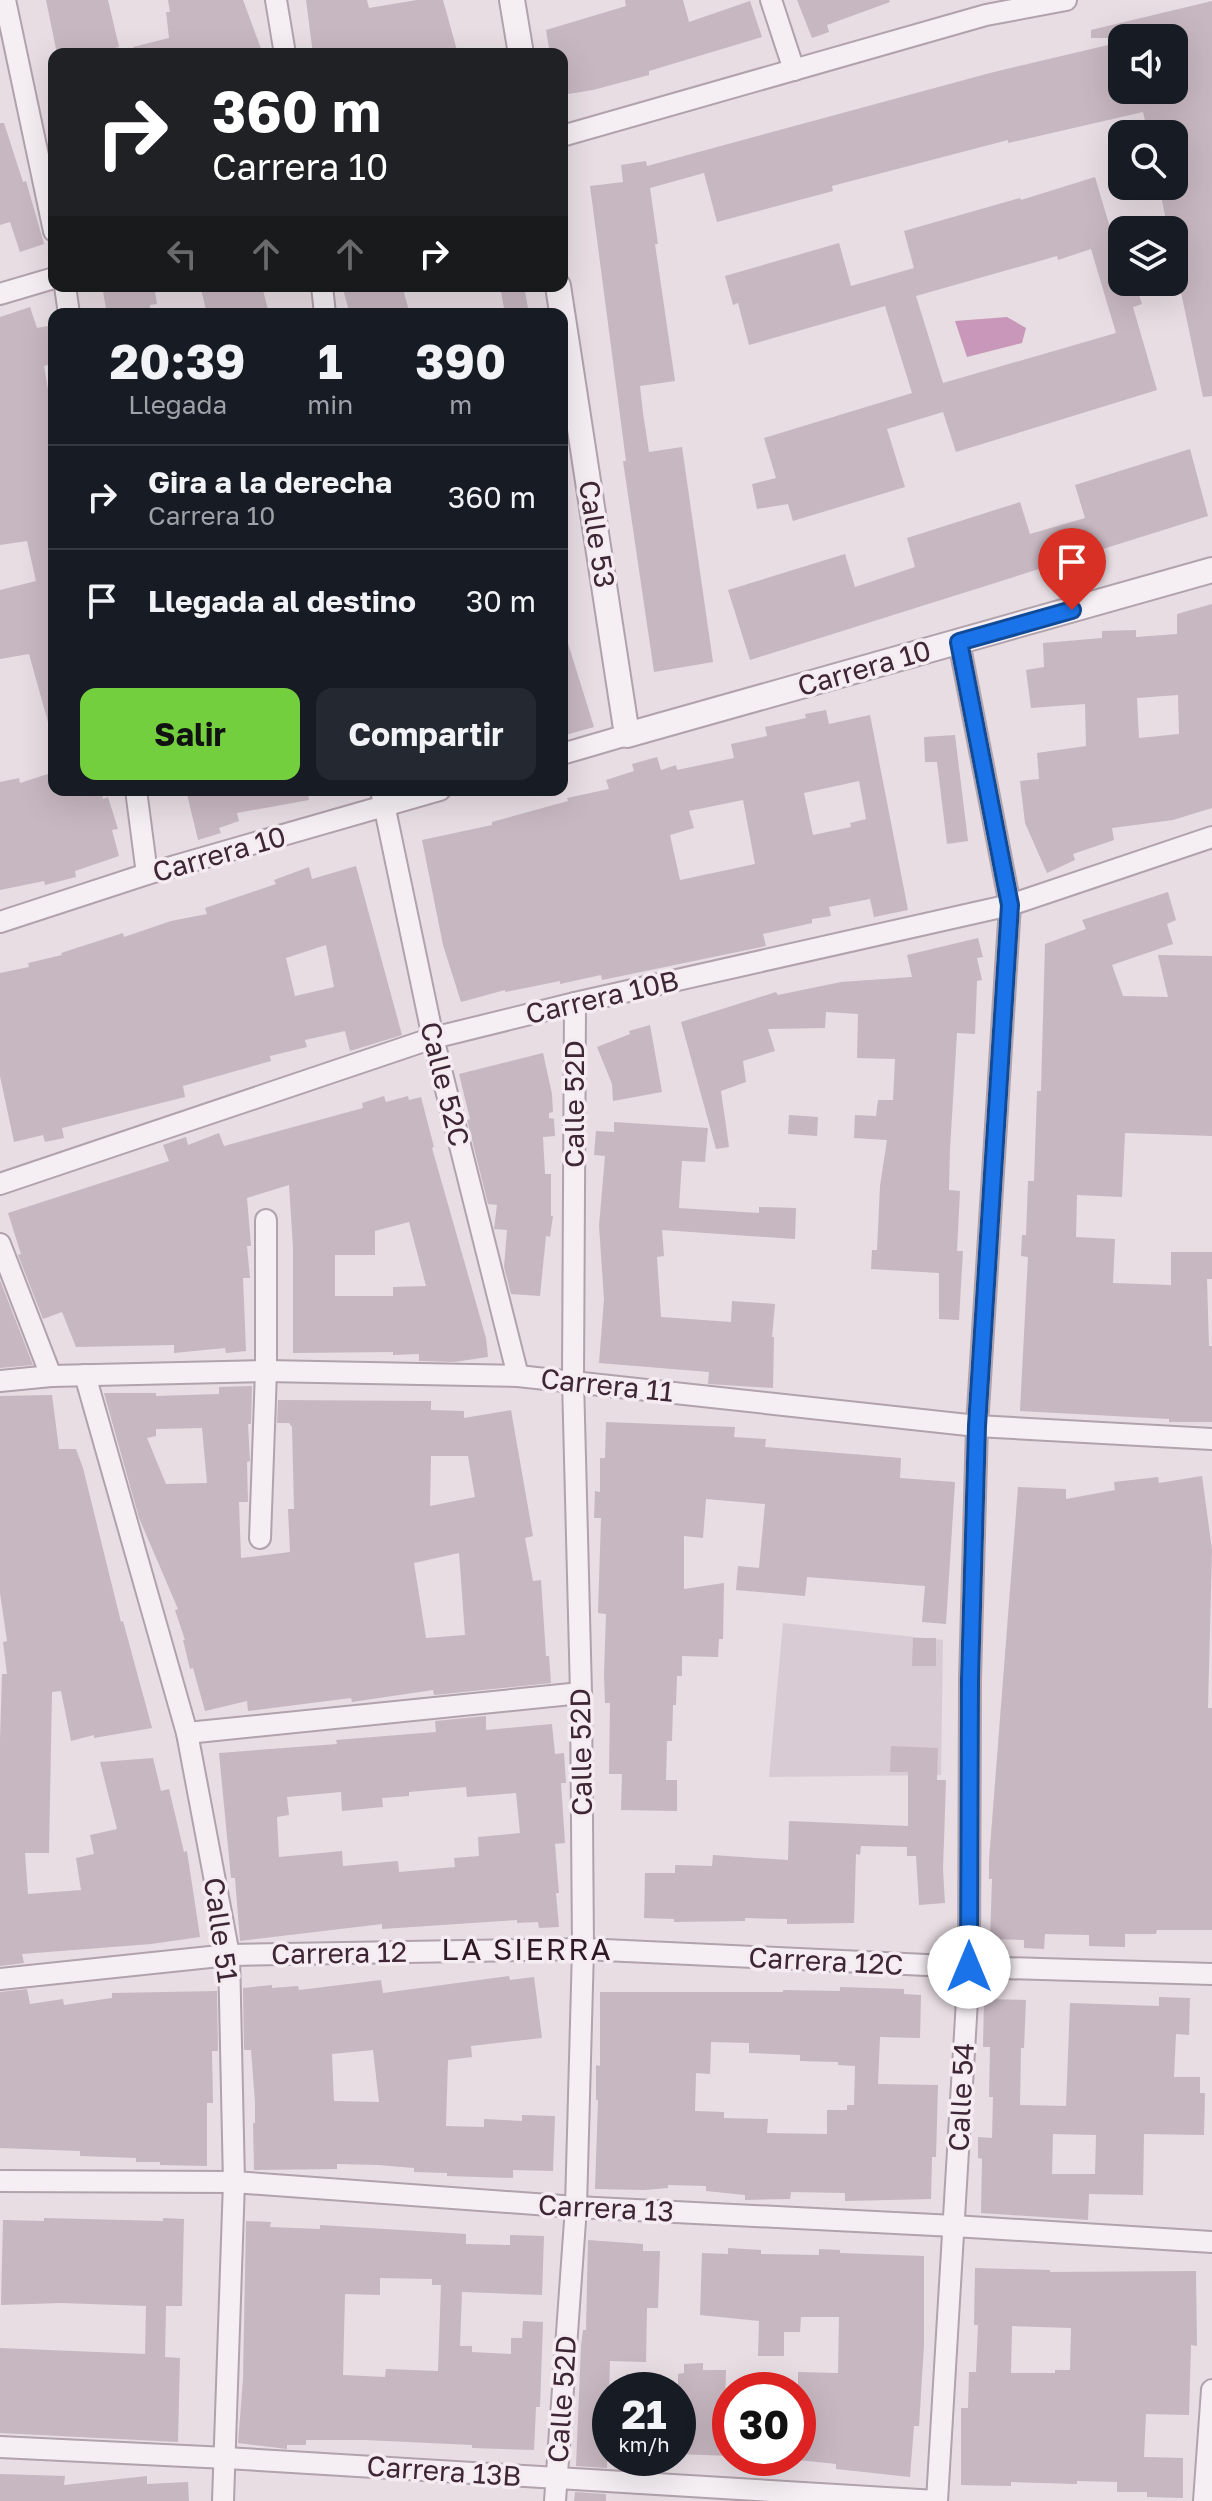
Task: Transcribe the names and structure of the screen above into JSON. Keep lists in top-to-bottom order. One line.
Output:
{"streets":{"street":["Calle 53","Carrera 10","Carrera 10B","Calle 52C","Calle 52D","Carrera 11","Calle 51","Carrera 12","Carrera 12C","Calle 54","Carrera 13","Carrera 13B"]},"crossings":[["Calle 53","Carrera 10"],["Carrera 10","Calle 52C"],["Carrera 10","Calle 54"],["Carrera 10B","Calle 52C"],["Carrera 10B","Calle 52D"],["Carrera 10B","Calle 54"],["Calle 52C","Carrera 11"],["Calle 52D","Carrera 11"],["Calle 52D","Carrera 12"],["Calle 52D","Carrera 12C"],["Calle 52D","Carrera 13"],["Calle 52D","Carrera 13B"],["Carrera 11","Calle 51"],["Carrera 11","Calle 54"],["Calle 51","Carrera 12"],["Calle 51","Carrera 13"],["Calle 51","Carrera 13B"],["Carrera 12","Carrera 12C"],["Carrera 12C","Calle 54"],["Calle 54","Carrera 13"],["Calle 54","Carrera 13B"]],"districts":["LA SIERRA"],"page":{"turn":["360 m","Carrera 10"],"eta":["20:39","Llegada","1","min","390","m"],"list":[{"name":"Gira a la derecha","note":"Carrera 10","value":"360 m"},{"name":"Llegada al destino","value":"30 m"}],"buttons":["Salir","Compartir"],"speed":"21 km/h","limit":"30"}}
